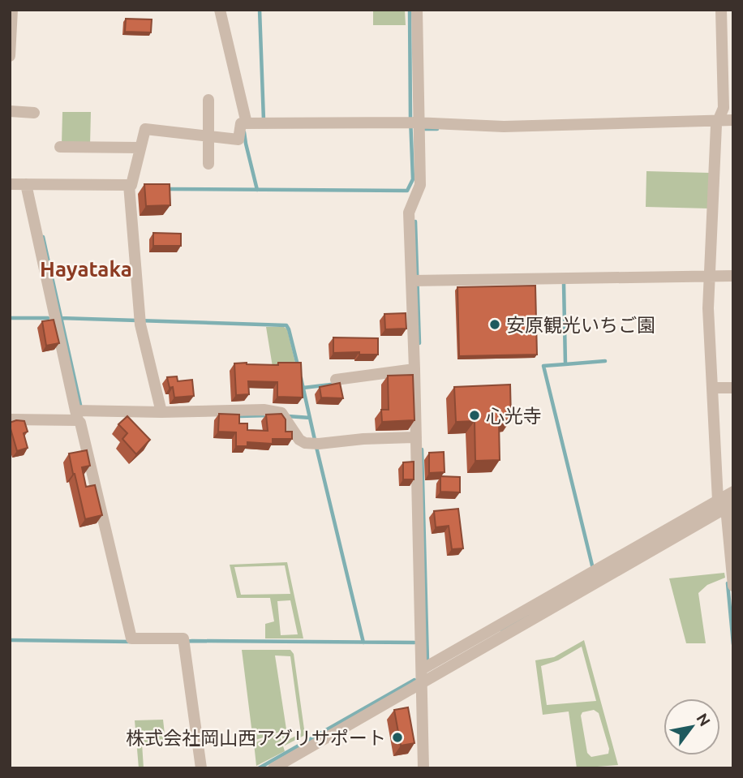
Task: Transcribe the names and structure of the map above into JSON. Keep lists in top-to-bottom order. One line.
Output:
{"districts":["Hayataka"],"places":["安原観光いちご園","心光寺","株式会社岡山西アグリサポート"],"north":"top right"}
